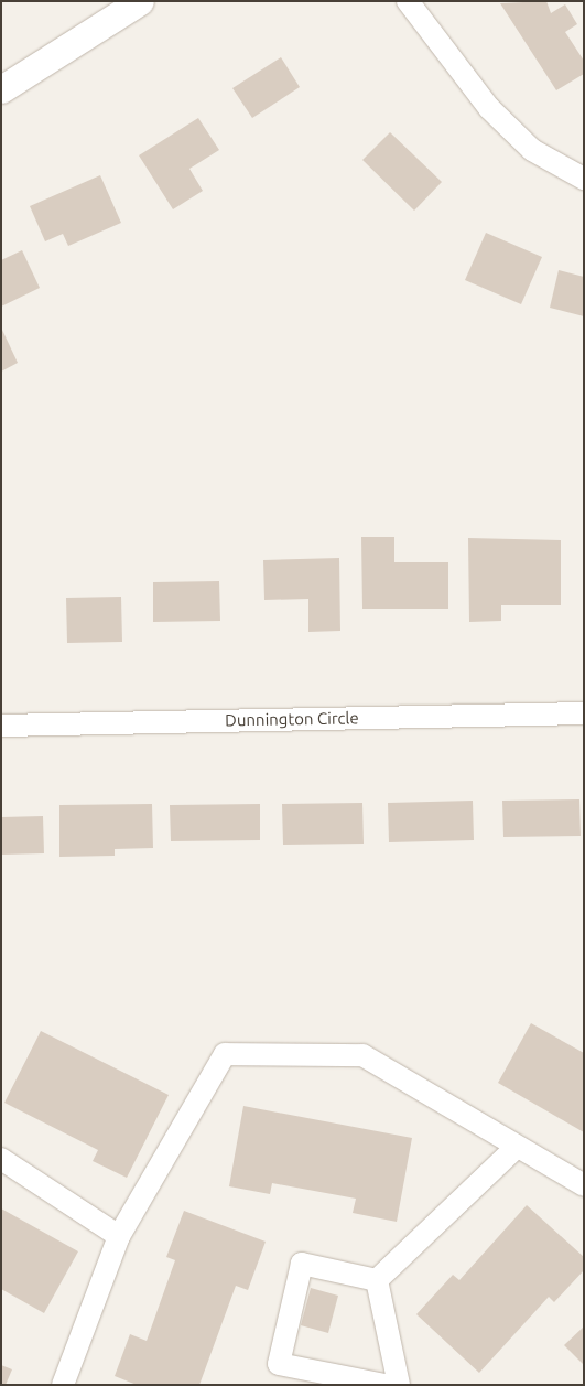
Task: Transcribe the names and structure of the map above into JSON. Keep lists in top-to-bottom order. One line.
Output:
{"streets":{"street":["Dunnington Circle"]}}
